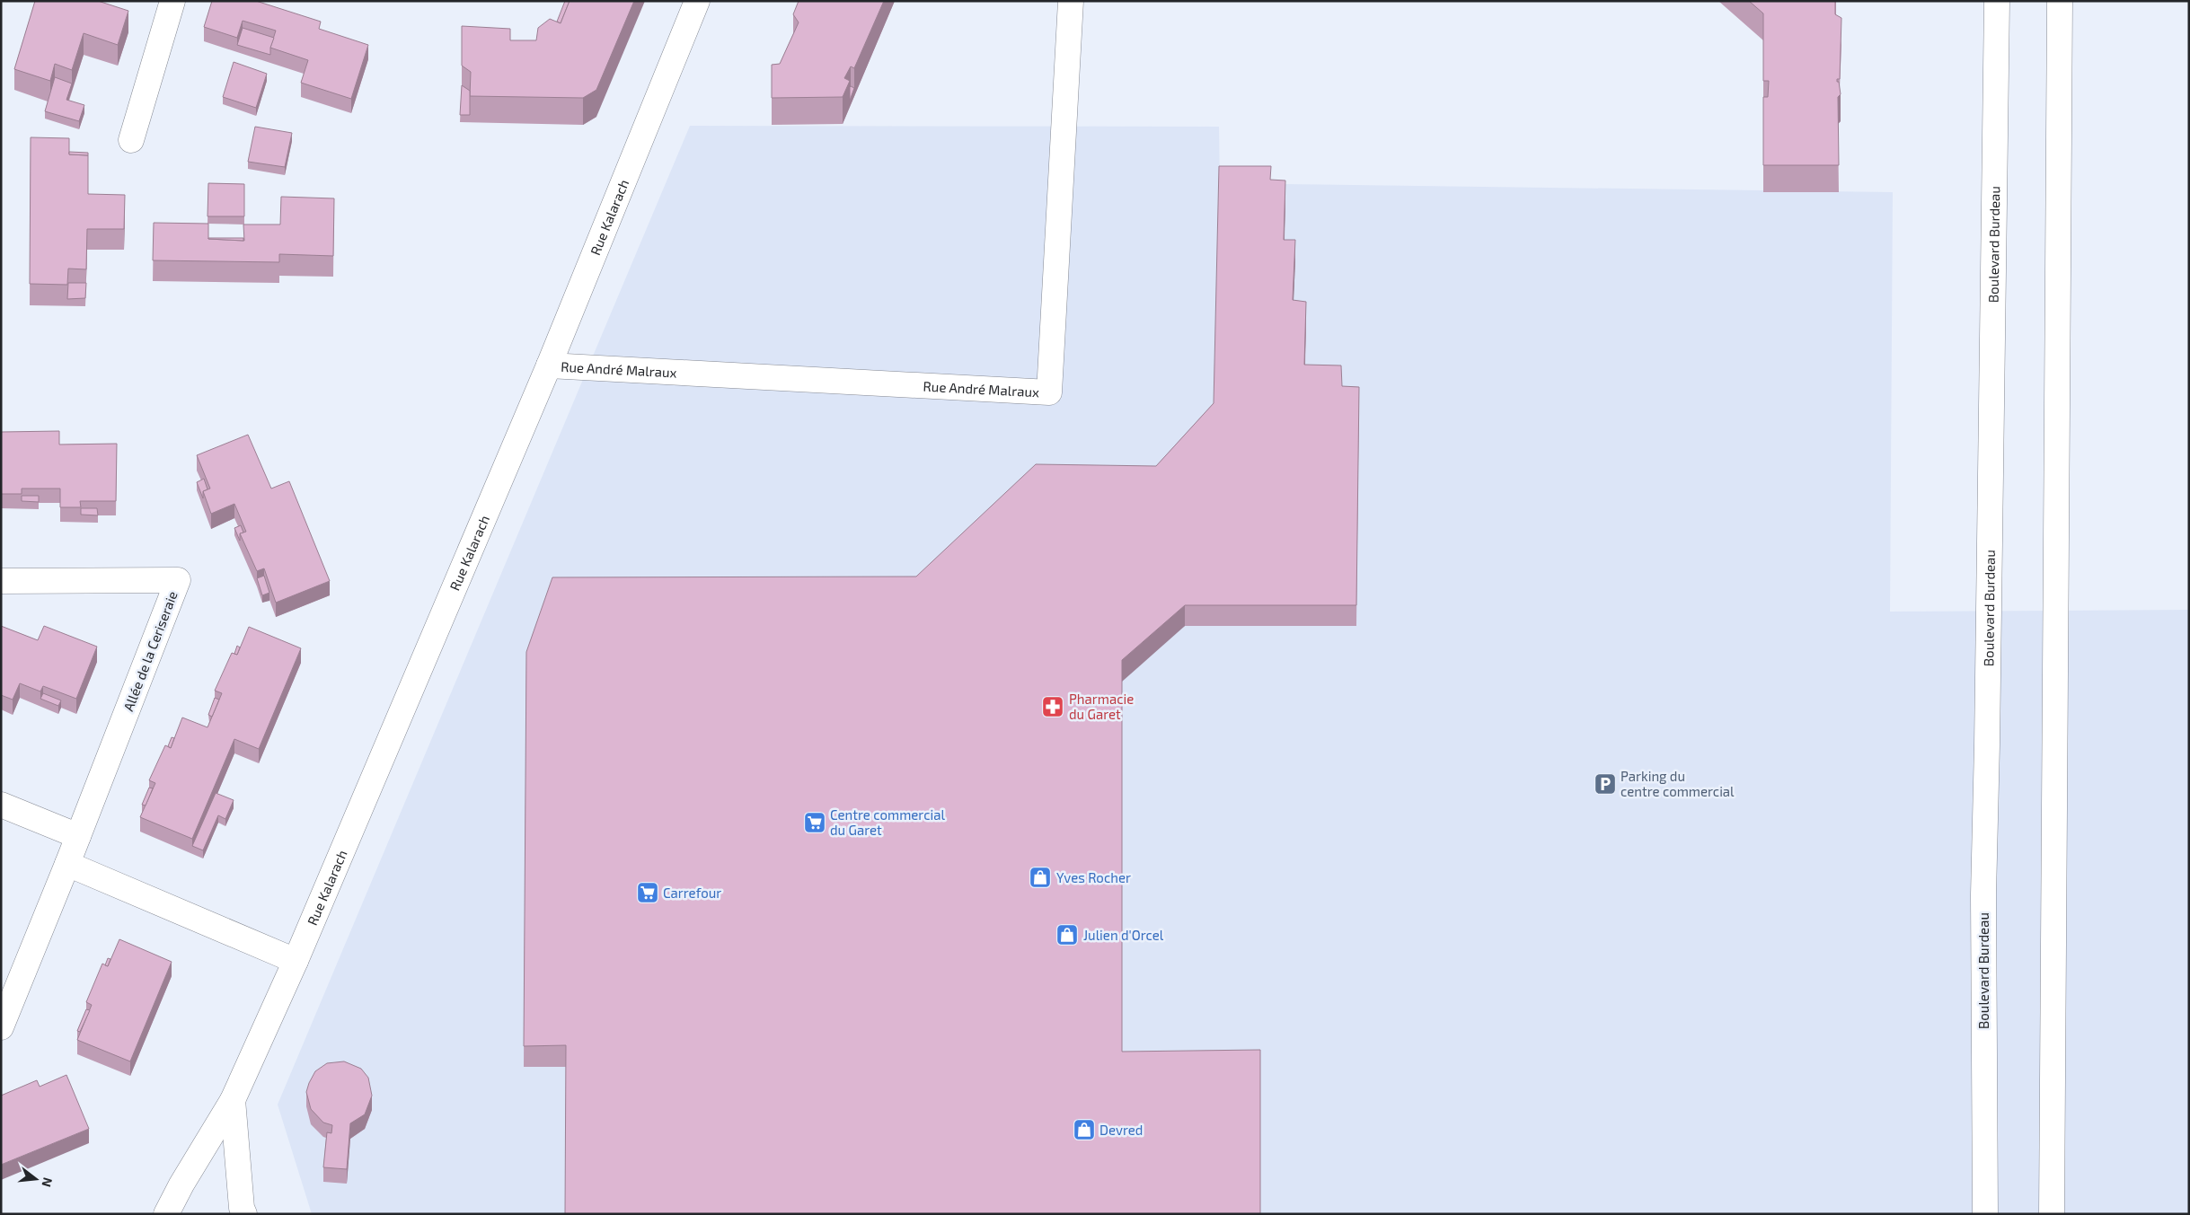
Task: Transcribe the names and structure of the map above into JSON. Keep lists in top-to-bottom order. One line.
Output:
{"streets":{"street":["Rue Kalarach","Boulevard Burdeau","Rue André Malraux","Allée de la Ceriseraie"]},"crossings":[["Rue Kalarach","Rue André Malraux"]],"places":{"pharmacy":["Pharmacie du Garet"],"parking":["Parking du centre commercial"],"supermarket":["Centre commercial du Garet","Carrefour"],"shop":["Yves Rocher","Julien d'Orcel","Devred"]},"north":"right"}
